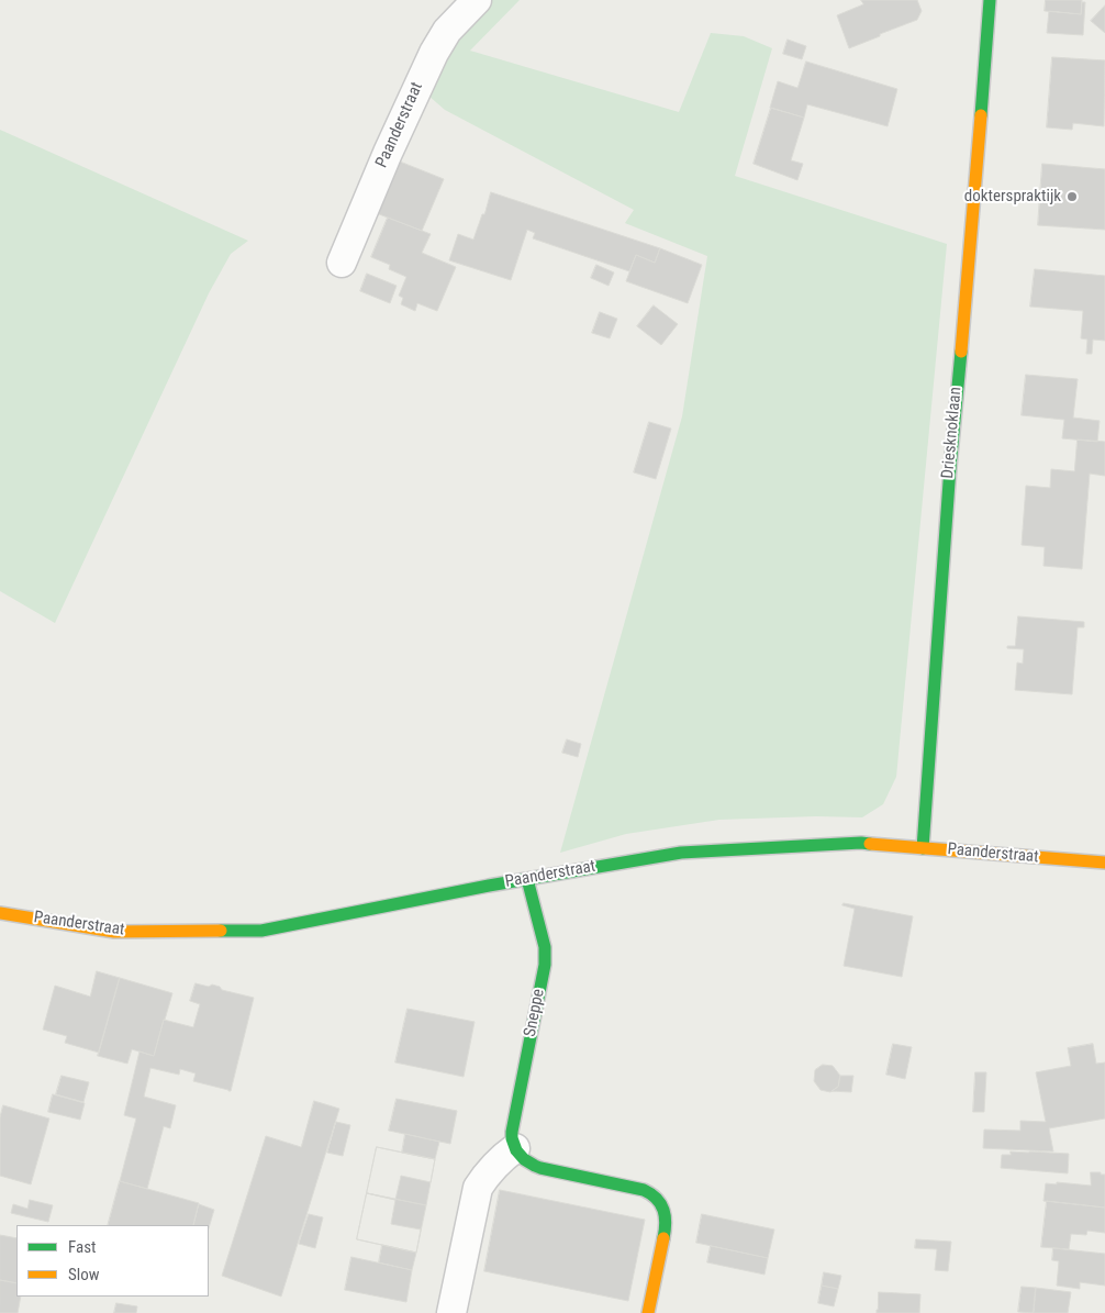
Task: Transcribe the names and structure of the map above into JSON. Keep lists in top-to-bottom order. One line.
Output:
{"streets":{"street":["Paanderstraat","Driesknoklaan","Sneppe"]},"crossings":[["Paanderstraat","Driesknoklaan"],["Paanderstraat","Sneppe"]],"places":["dokterspraktijk"],"legend":["Fast","Slow"]}
